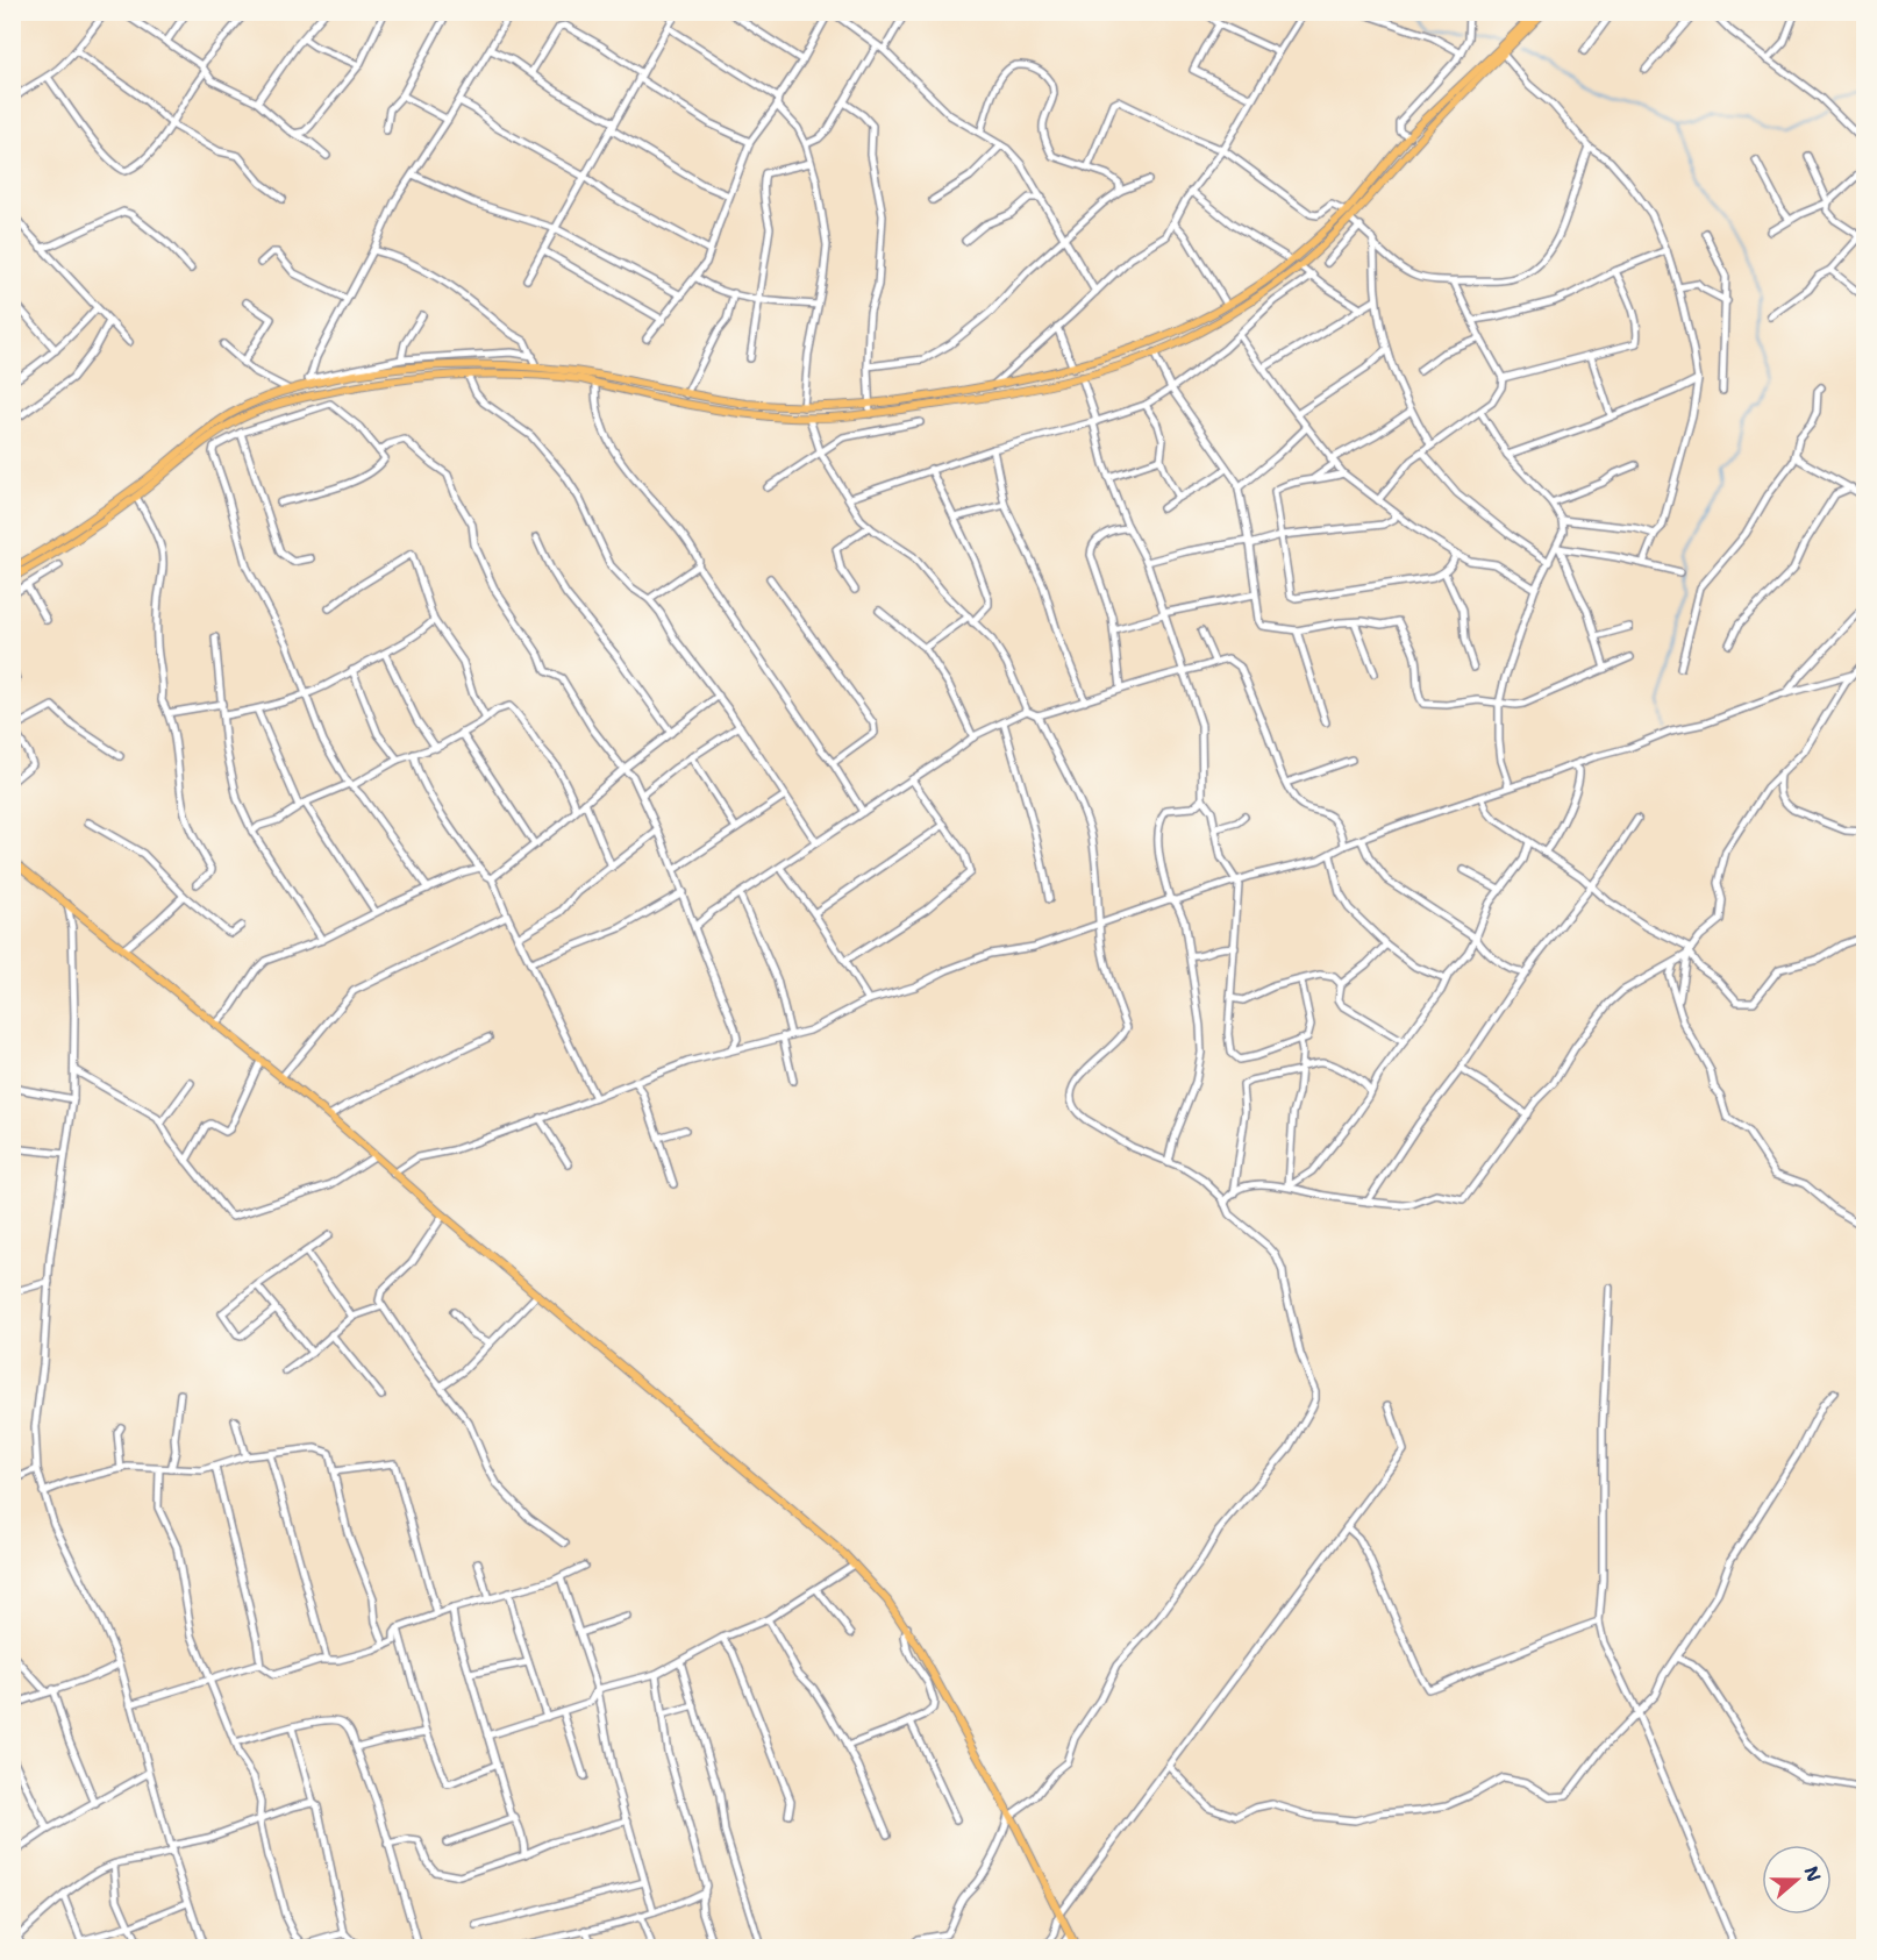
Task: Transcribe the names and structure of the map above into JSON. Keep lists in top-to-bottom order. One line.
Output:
{"north":"right"}
